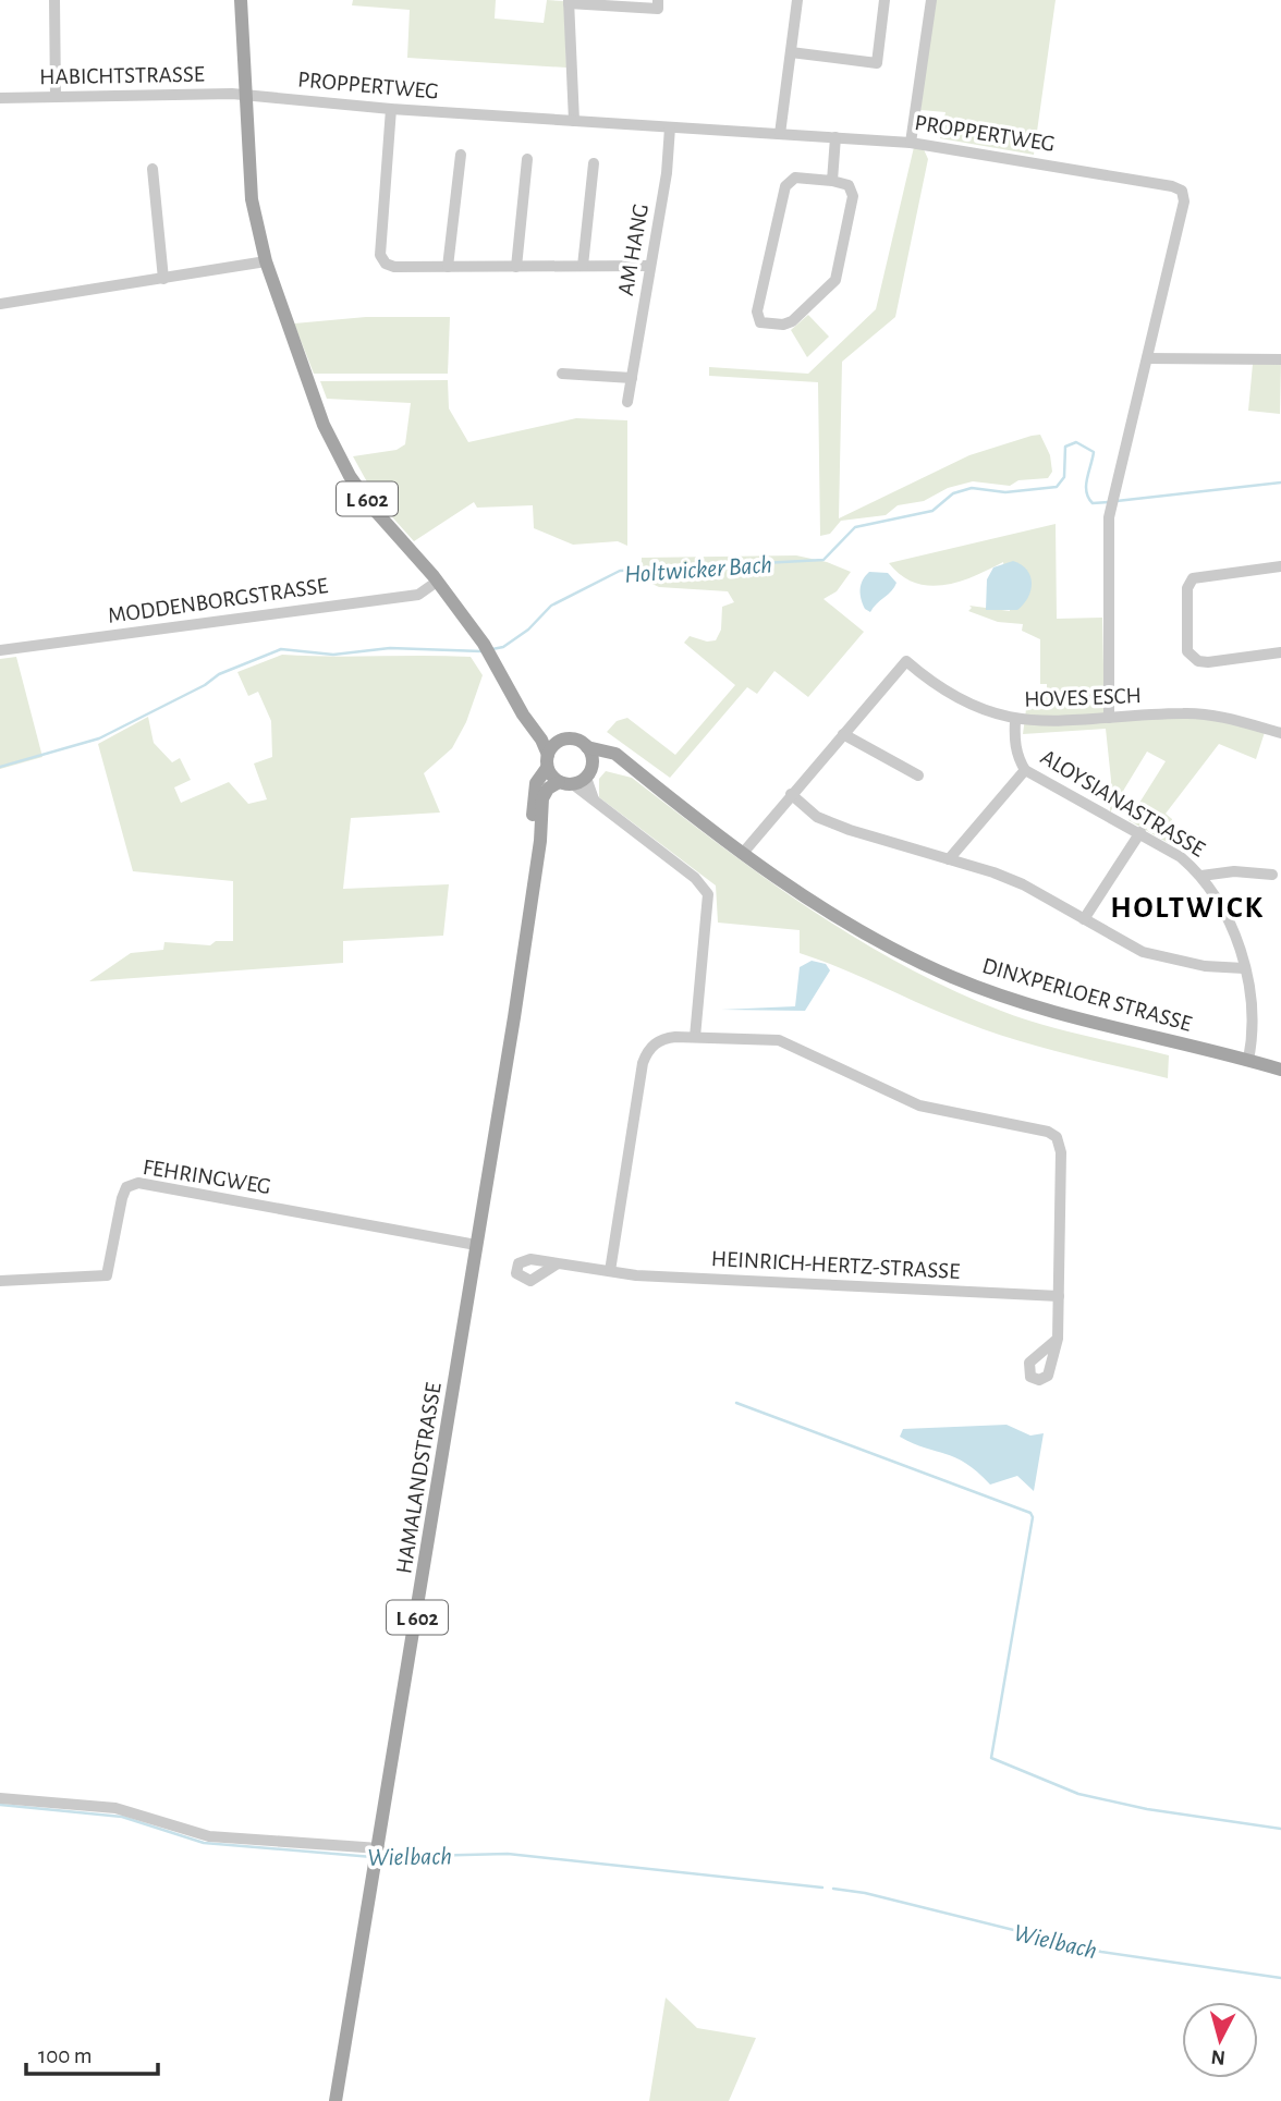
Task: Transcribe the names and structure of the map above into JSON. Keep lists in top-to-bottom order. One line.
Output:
{"streets":{"main road":["L 602","DINXPERLOER STRASSE","HAMALANDSTRASSE"],"street":["HABICHTSTRASSE","PROPPERTWEG","AM HANG","MODDENBORGSTRASSE","HOVES ESCH","ALOYSIANASTRASSE","FEHRINGWEG","HEINRICH-HERTZ-STRASSE"]},"crossings":[["HABICHTSTRASSE","PROPPERTWEG"],["HABICHTSTRASSE","L 602"],["PROPPERTWEG","AM HANG"],["PROPPERTWEG","L 602"],["PROPPERTWEG","HOVES ESCH"],["L 602","MODDENBORGSTRASSE"],["L 602","DINXPERLOER STRASSE"],["L 602","HAMALANDSTRASSE"],["HOVES ESCH","ALOYSIANASTRASSE"],["HOVES ESCH","DINXPERLOER STRASSE"],["ALOYSIANASTRASSE","DINXPERLOER STRASSE"],["FEHRINGWEG","HAMALANDSTRASSE"]],"districts":["HOLTWICK"],"water":["Holtwicker Bach","Wielbach"],"scale_bar":"100 m","north":"bottom"}
